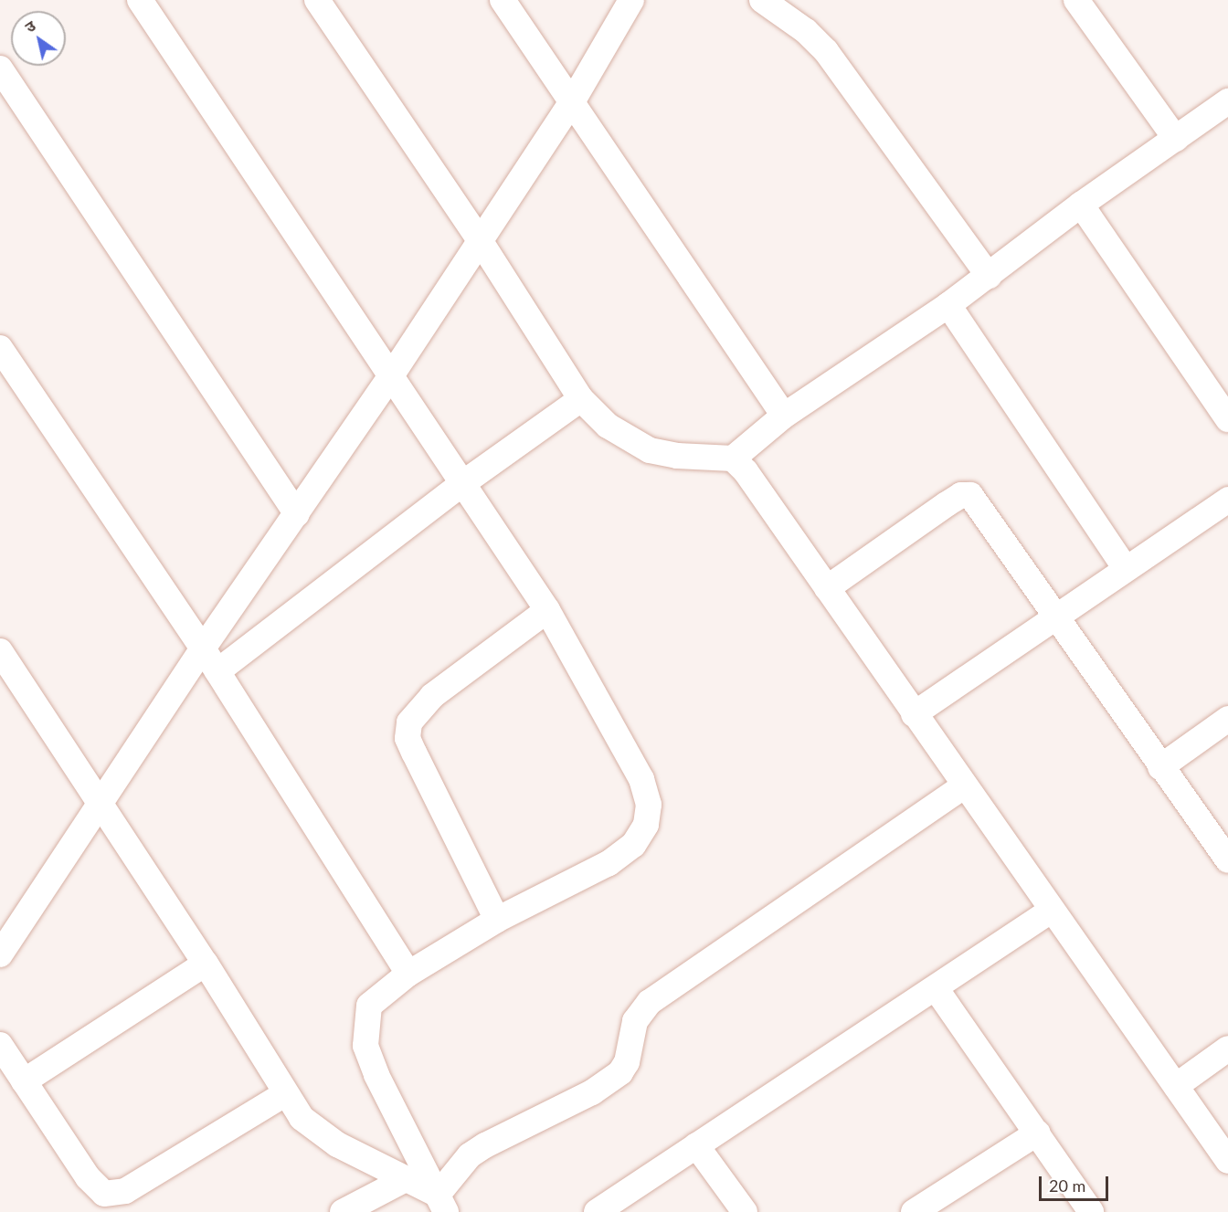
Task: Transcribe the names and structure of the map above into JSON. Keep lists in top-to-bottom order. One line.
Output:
{"scale_bar":"20 m","north":"top left"}
